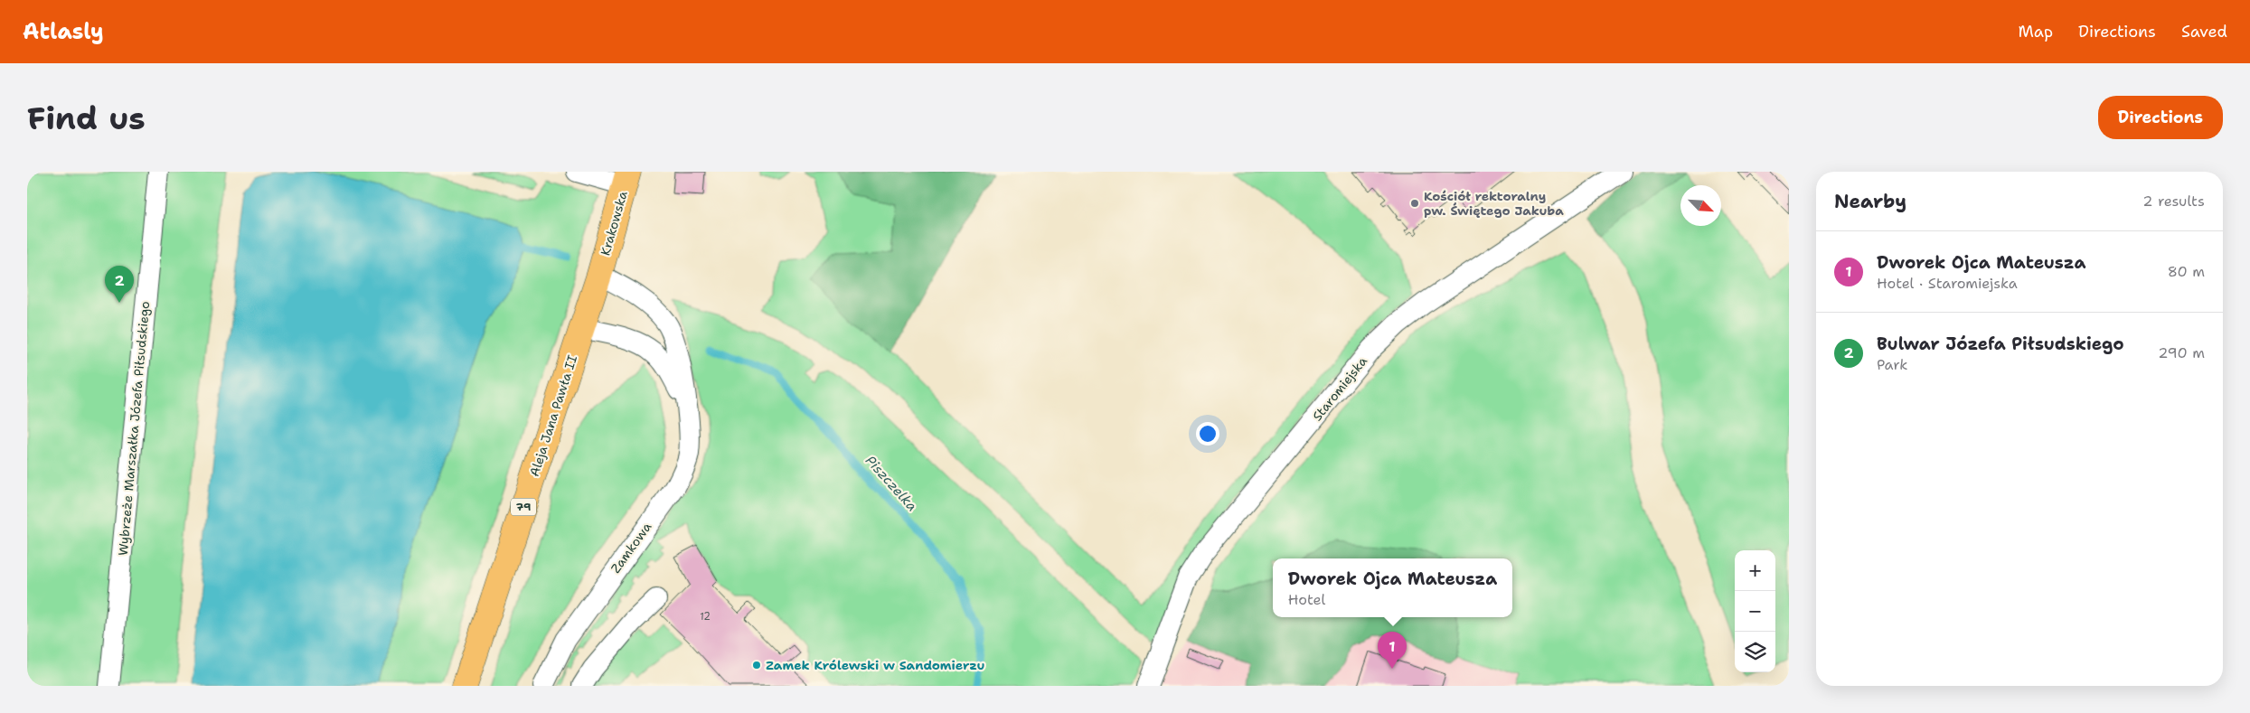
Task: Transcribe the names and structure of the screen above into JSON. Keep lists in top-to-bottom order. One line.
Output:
{"streets":{"main road":["Krakowska","Aleja Jana Pawła II","79"],"street":["Staromiejska","Wybrzeże Marszałka Józefa Piłsudskiego","Zamkowa"]},"crossings":[["Krakowska","Aleja Jana Pawła II"],["Krakowska","Zamkowa"],["Aleja Jana Pawła II","Zamkowa"]],"water":["Piszczelka"],"places":["Kościół rektoralny pw. Świętego Jakuba","Zamek Królewski w Sandomierzu"],"house_numbers":["12"],"north":"bottom right","page":{"header":"Atlasly","nav":["Map","Directions","Saved"],"buttons":"Directions","title":"Find us","heading":["Nearby","2 results"],"list":[{"mark":"1","name":"Dworek Ojca Mateusza","note":"Hotel · Staromiejska","value":"80 m"},{"mark":"2","name":"Bulwar Józefa Piłsudskiego","note":"Park","value":"290 m"}],"pins":["2","1"],"map_buttons":["+","−"],"popup":["Dworek Ojca Mateusza","Hotel"]}}
